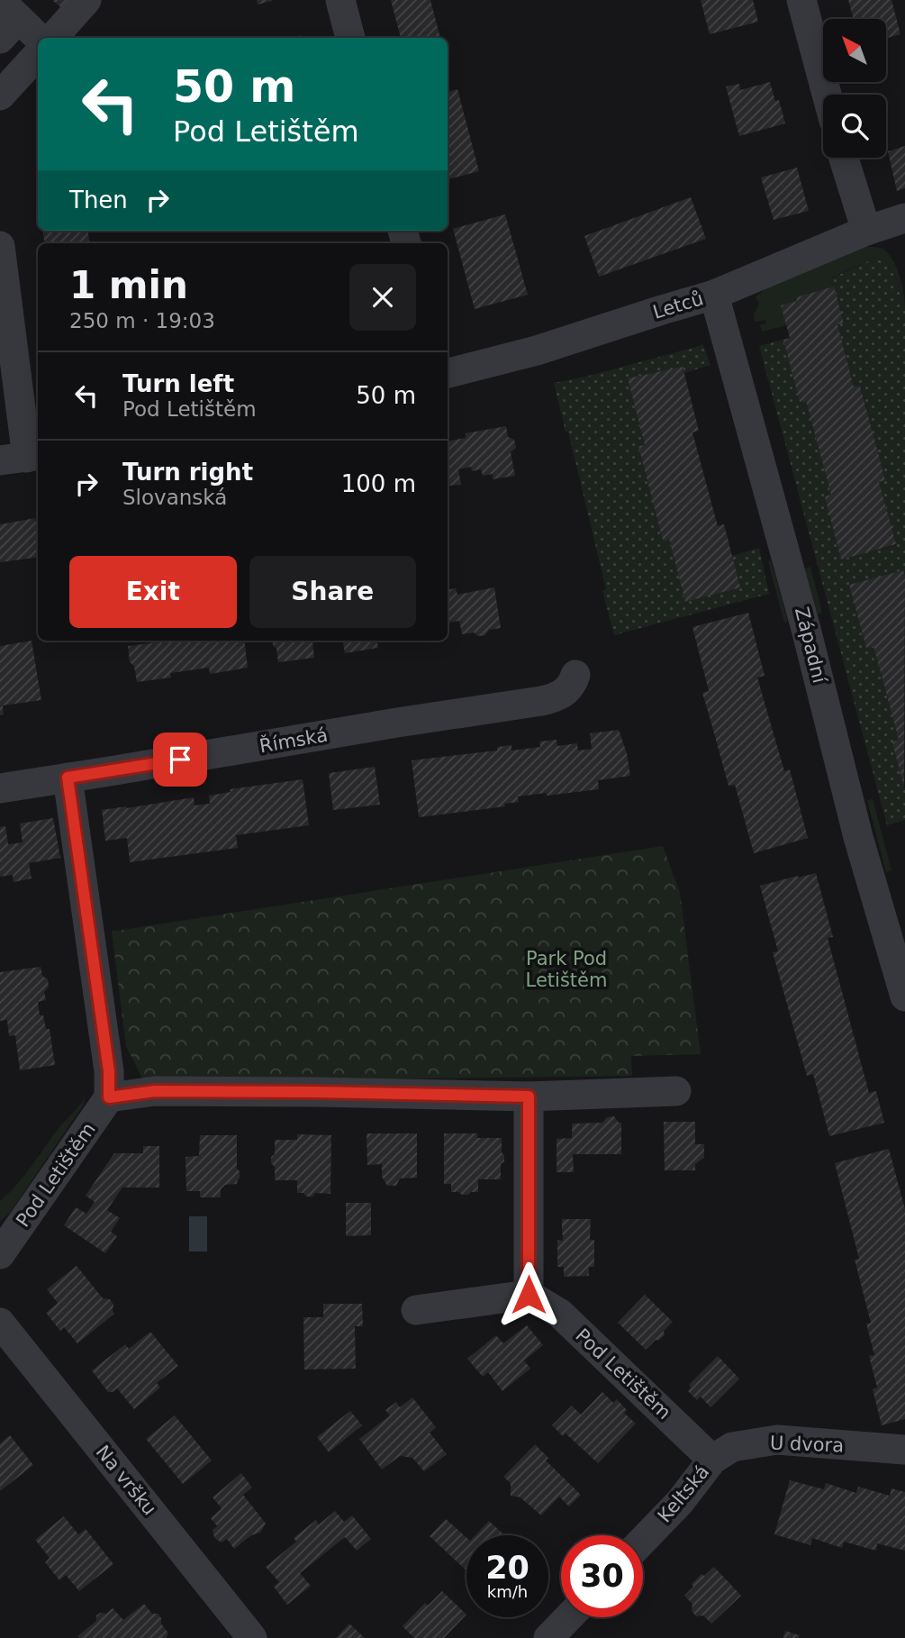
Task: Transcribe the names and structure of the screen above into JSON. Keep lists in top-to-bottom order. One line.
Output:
{"streets":{"street":["Letců","Západní","Římská","Pod Letištěm","U dvora","Na vršku","Keltská"]},"crossings":[["Letců","Západní"],["Pod Letištěm","U dvora"],["Pod Letištěm","Keltská"],["U dvora","Keltská"]],"parks":["Park Pod Letištěm"],"north":"top left","page":{"turn":["50 m","Pod Letištěm"],"then":"Then","heading":["1 min","250 m · 19:03"],"list":[{"name":"Turn left","note":"Pod Letištěm","value":"50 m"},{"name":"Turn right","note":"Slovanská","value":"100 m"}],"buttons":["Exit","Share"],"speed":"20 km/h","limit":"30"}}
